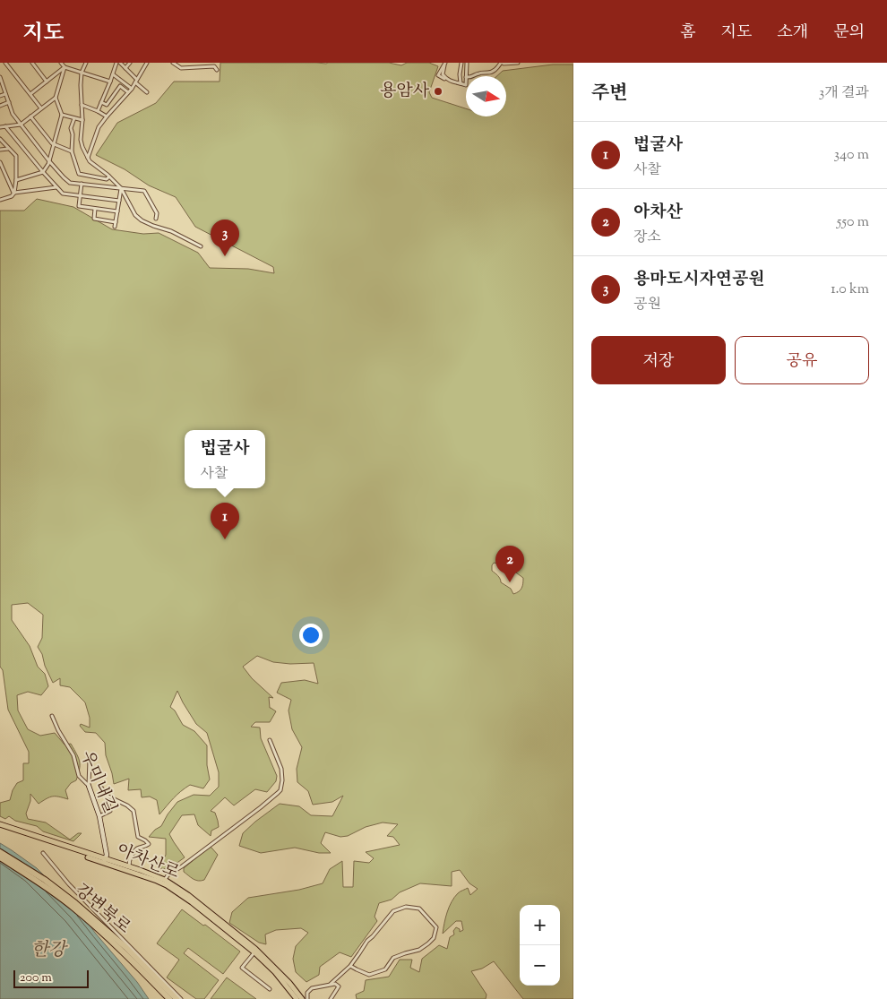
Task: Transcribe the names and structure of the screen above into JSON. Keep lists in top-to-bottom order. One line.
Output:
{"streets":{"highway":["강변북로"],"main road":["아차산로"],"street":["우미내길"]},"crossings":[["우미내길","아차산로"]],"water":["한강"],"places":["용암사"],"scale_bar":"200 m","north":"right","page":{"header":"지도","nav":["홈","지도","소개","문의"],"heading":["주변","3개 결과"],"list":[{"mark":"1","name":"법굴사","note":"사찰","value":"340 m"},{"mark":"2","name":"아차산","note":"장소","value":"550 m"},{"mark":"3","name":"용마도시자연공원","note":"공원","value":"1.0 km"}],"pins":["3","1","2"],"buttons":["저장","공유"],"popup":["법굴사","사찰"],"map_buttons":["+","−"],"scale":"200 m"}}
